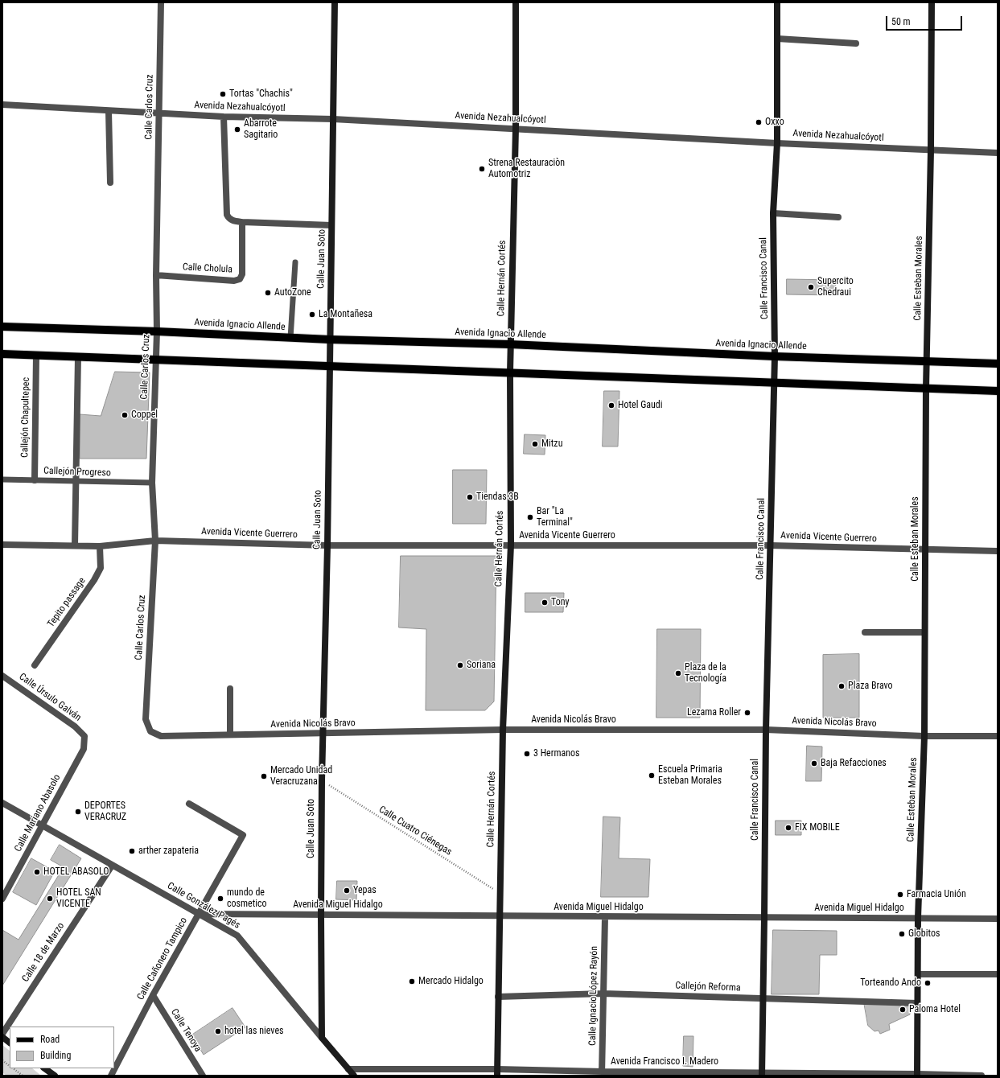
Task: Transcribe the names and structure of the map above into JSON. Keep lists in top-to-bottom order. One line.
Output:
{"streets":{"main road":["Calle Juan Soto","Calle Hernán Cortés","Calle Francisco Canal","Calle Esteban Morales","Avenida Ignacio Allende","Calle González Pagés"],"street":["Calle Carlos Cruz","Avenida Nezahualcóyotl","Calle Cholula","Callejón Chapultepec","Avenida Vicente Guerrero","Tepito passage","Calle Úrsulo Galván","Avenida Nicolás Bravo","Calle Mariano Abasolo","Avenida Miguel Hidalgo","Calle 18 de Marzo","Calle Cañonero Tampico","Callejón Reforma","Calle Ignacio López Rayón","Calle Tenoya","Avenida Francisco I. Madero"],"lane":["Callejón Progreso"],"path":["Calle Cuatro Ciénegas"]},"crossings":[["Calle Carlos Cruz","Avenida Nezahualcóyotl"],["Calle Carlos Cruz","Calle Cholula"],["Calle Carlos Cruz","Avenida Ignacio Allende"],["Calle Carlos Cruz","Callejón Progreso"],["Calle Carlos Cruz","Avenida Vicente Guerrero"],["Calle Carlos Cruz","Avenida Nicolás Bravo"],["Avenida Nezahualcóyotl","Calle Juan Soto"],["Avenida Nezahualcóyotl","Calle Hernán Cortés"],["Avenida Nezahualcóyotl","Calle Francisco Canal"],["Avenida Nezahualcóyotl","Calle Esteban Morales"],["Calle Juan Soto","Avenida Ignacio Allende"],["Calle Juan Soto","Avenida Vicente Guerrero"],["Calle Juan Soto","Avenida Nicolás Bravo"],["Calle Juan Soto","Calle Cuatro Ciénegas"],["Calle Juan Soto","Avenida Miguel Hidalgo"],["Calle Juan Soto","Calle González Pagés"],["Calle Hernán Cortés","Avenida Ignacio Allende"],["Calle Hernán Cortés","Avenida Vicente Guerrero"],["Calle Hernán Cortés","Avenida Nicolás Bravo"],["Calle Hernán Cortés","Calle Cuatro Ciénegas"],["Calle Hernán Cortés","Avenida Miguel Hidalgo"],["Calle Hernán Cortés","Callejón Reforma"],["Calle Hernán Cortés","Avenida Francisco I. Madero"],["Calle Francisco Canal","Avenida Ignacio Allende"],["Calle Francisco Canal","Avenida Vicente Guerrero"],["Calle Francisco Canal","Avenida Nicolás Bravo"],["Calle Francisco Canal","Avenida Miguel Hidalgo"],["Calle Francisco Canal","Callejón Reforma"],["Calle Francisco Canal","Avenida Francisco I. Madero"],["Calle Esteban Morales","Avenida Ignacio Allende"],["Calle Esteban Morales","Avenida Vicente Guerrero"],["Calle Esteban Morales","Avenida Nicolás Bravo"],["Calle Esteban Morales","Avenida Miguel Hidalgo"],["Calle Esteban Morales","Callejón Reforma"],["Calle Esteban Morales","Avenida Francisco I. Madero"],["Callejón Chapultepec","Callejón Progreso"],["Avenida Vicente Guerrero","Tepito passage"],["Calle Úrsulo Galván","Calle Mariano Abasolo"],["Calle Mariano Abasolo","Calle González Pagés"],["Avenida Miguel Hidalgo","Calle González Pagés"],["Avenida Miguel Hidalgo","Calle Cañonero Tampico"],["Avenida Miguel Hidalgo","Calle Ignacio López Rayón"],["Calle González Pagés","Calle 18 de Marzo"],["Calle González Pagés","Calle Cañonero Tampico"],["Calle González Pagés","Avenida Francisco I. Madero"],["Calle Cañonero Tampico","Calle Tenoya"],["Callejón Reforma","Calle Ignacio López Rayón"],["Calle Ignacio López Rayón","Avenida Francisco I. Madero"]],"places":["Tortas \"Chachis\"","Oxxo","Abarrote Sagitario","Strena Restauraciòn Automotriz","Supercito Chedraui","AutoZone","La Montañesa","Hotel Gaudi","Coppel","Mitzu","Tiendas 3B","Bar \"La Terminal\"","Tony","Soriana","Plaza de la Tecnología","Plaza Bravo","Lezama Roller","3 Hermanos","Baja Refacciones","Escuela Primaria Esteban Morales","Mercado Unidad Veracruzana","DEPORTES VERACRUZ","FIX MOBILE","arther zapateria","HOTEL ABASOLO","Yepas","Farmacia Unión","HOTEL SAN VICENTE","mundo de cosmetico","Globitos","Mercado Hidalgo","Torteando Ando","Paloma Hotel","hotel las nieves"],"legend":["Road","Building"],"scale_bar":"50 m"}
